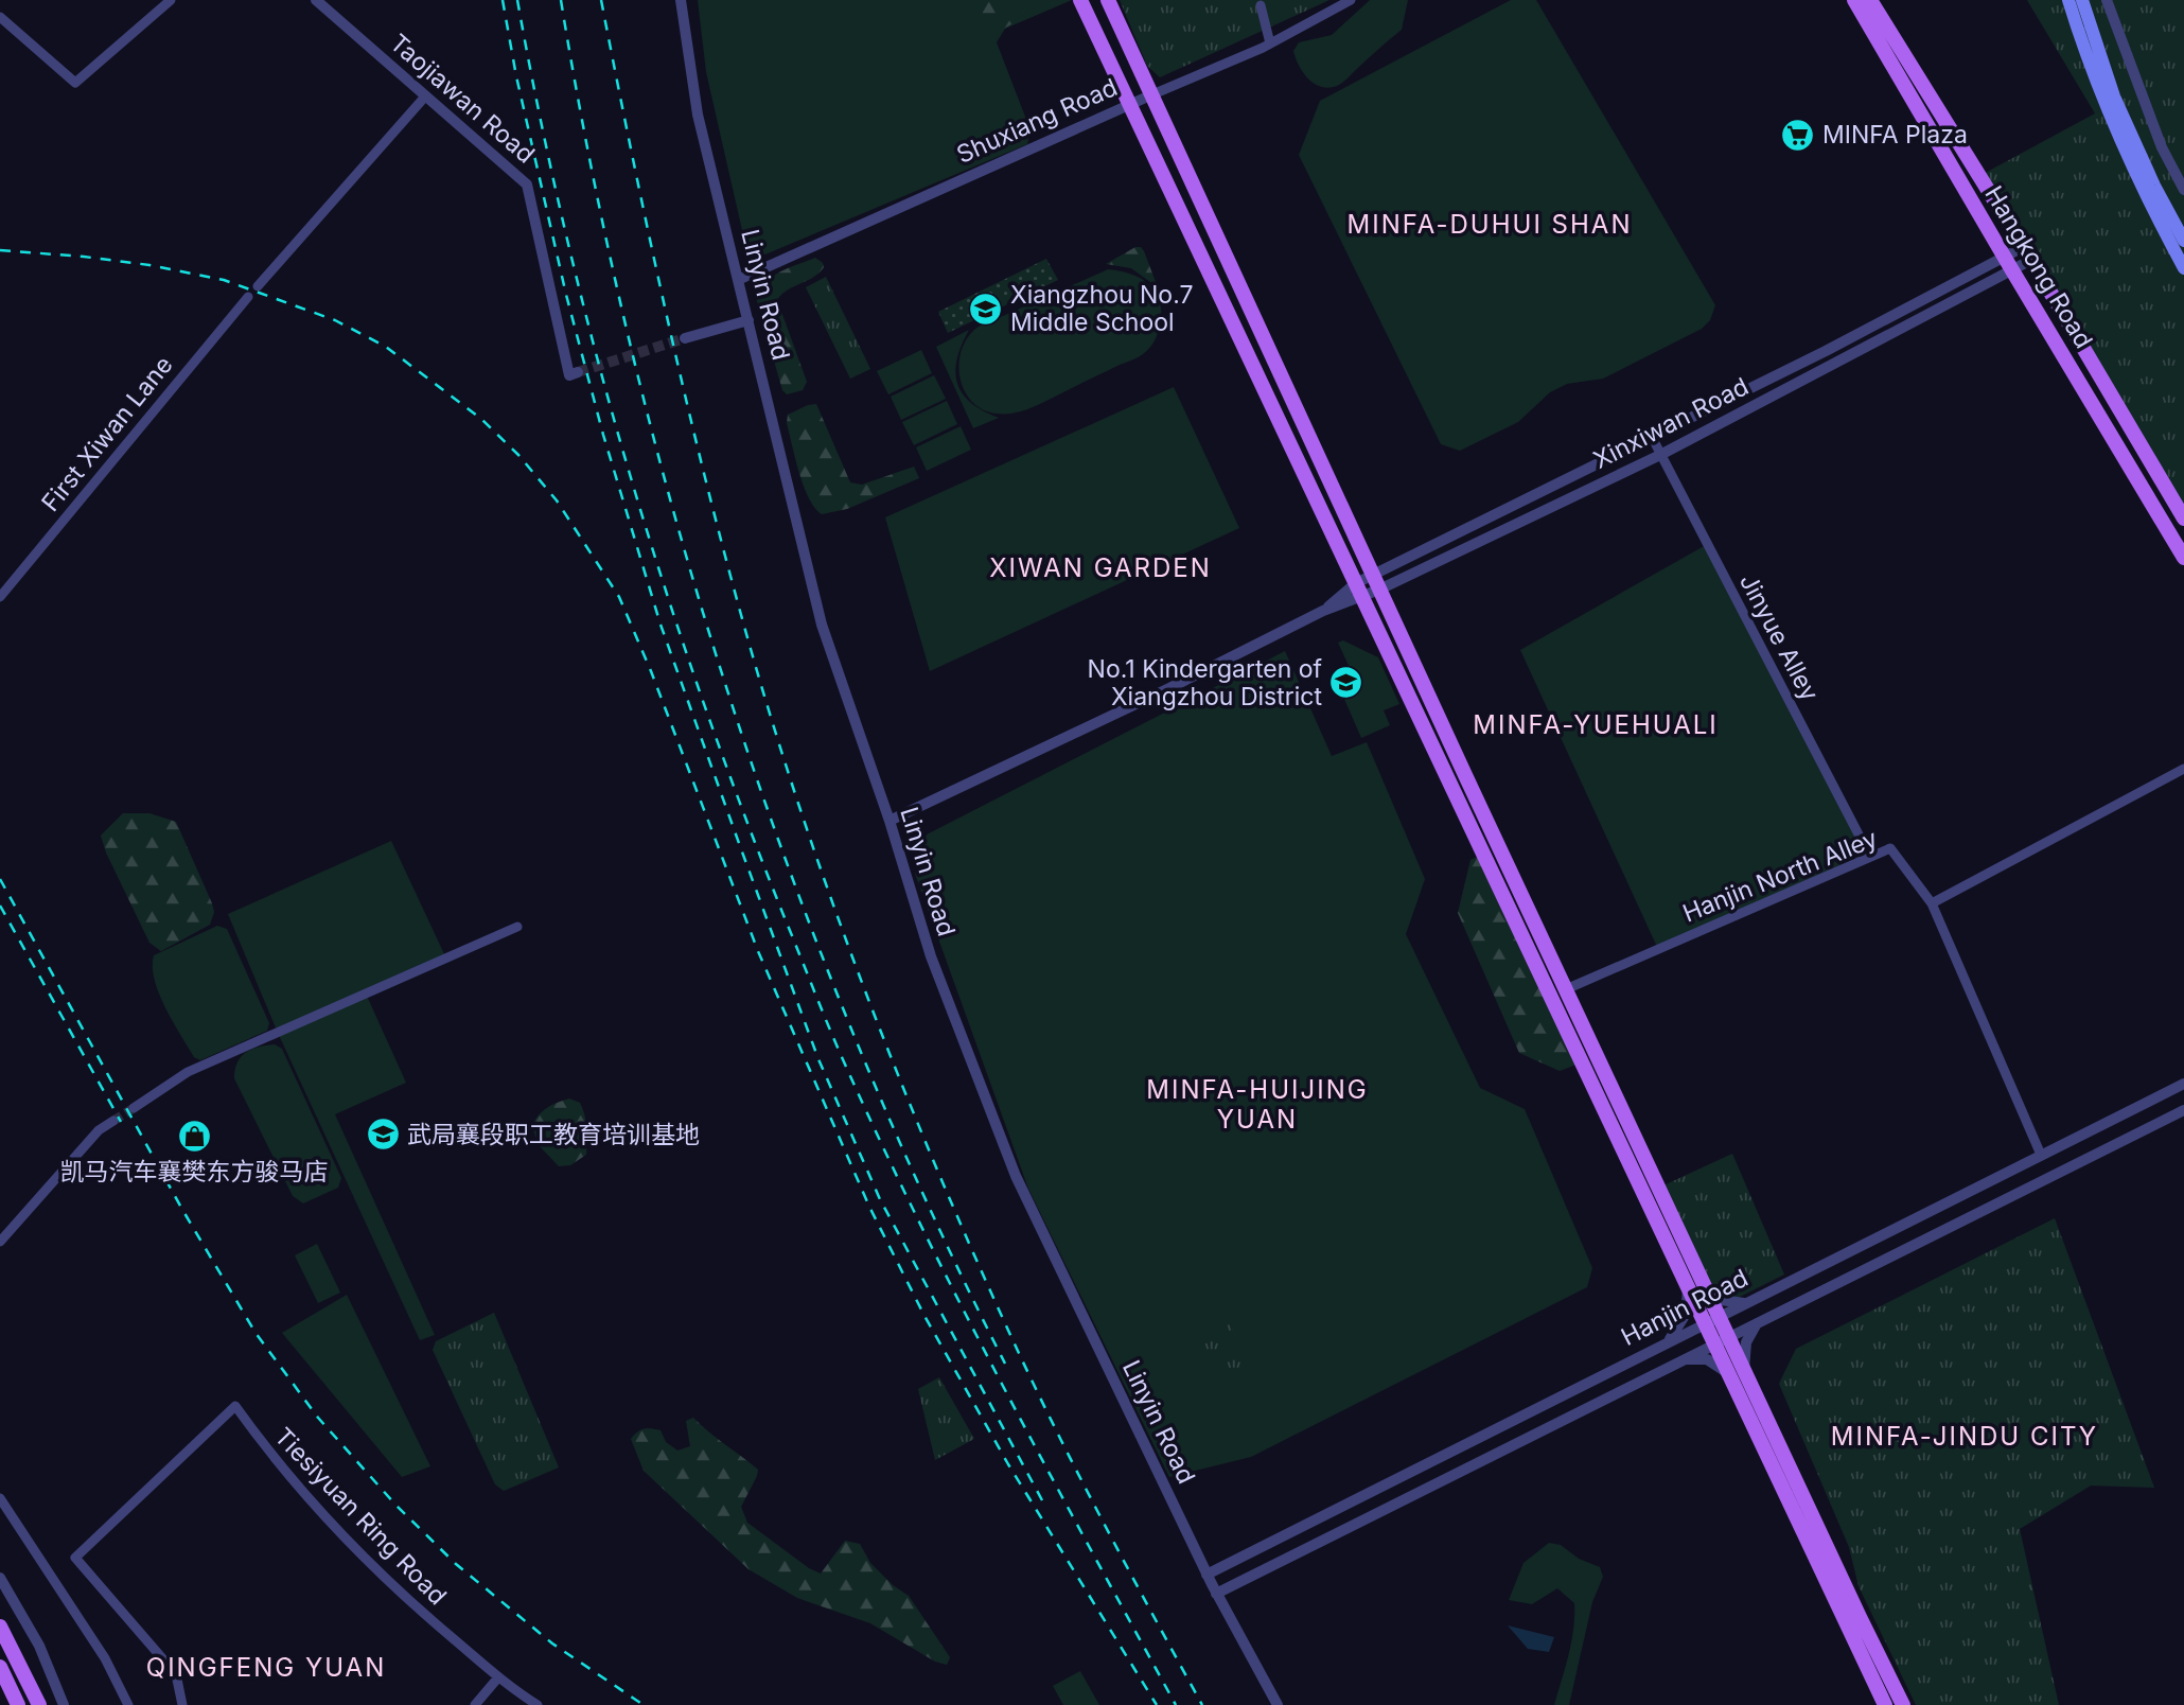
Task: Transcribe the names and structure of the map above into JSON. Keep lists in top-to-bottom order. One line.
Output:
{"streets":{"main road":["Hangkong Road"],"street":["Taojiawan Road","Shuxiang Road","Linyin Road","Xinxiwan Road","First Xiwan Lane","Jinyue Alley","Hanjin North Alley","Hanjin Road","Tiesiyuan Ring Road"]},"crossings":[["Shuxiang Road","Linyin Road"],["Hangkong Road","Xinxiwan Road"],["Linyin Road","Xinxiwan Road"],["Linyin Road","Hanjin Road"],["Xinxiwan Road","Jinyue Alley"],["Jinyue Alley","Hanjin North Alley"]],"districts":["MINFA-DUHUI SHAN","XIWAN GARDEN","MINFA-YUEHUALI","MINFA-HUIJING YUAN","MINFA-JINDU CITY","QINGFENG YUAN"],"places":{"supermarket":["MINFA Plaza"],"school or university":["Xiangzhou No.7 Middle School","No.1 Kindergarten of Xiangzhou District","武局襄段职工教育培训基地"],"shop":["凯马汽车襄樊东方骏马店"]}}
